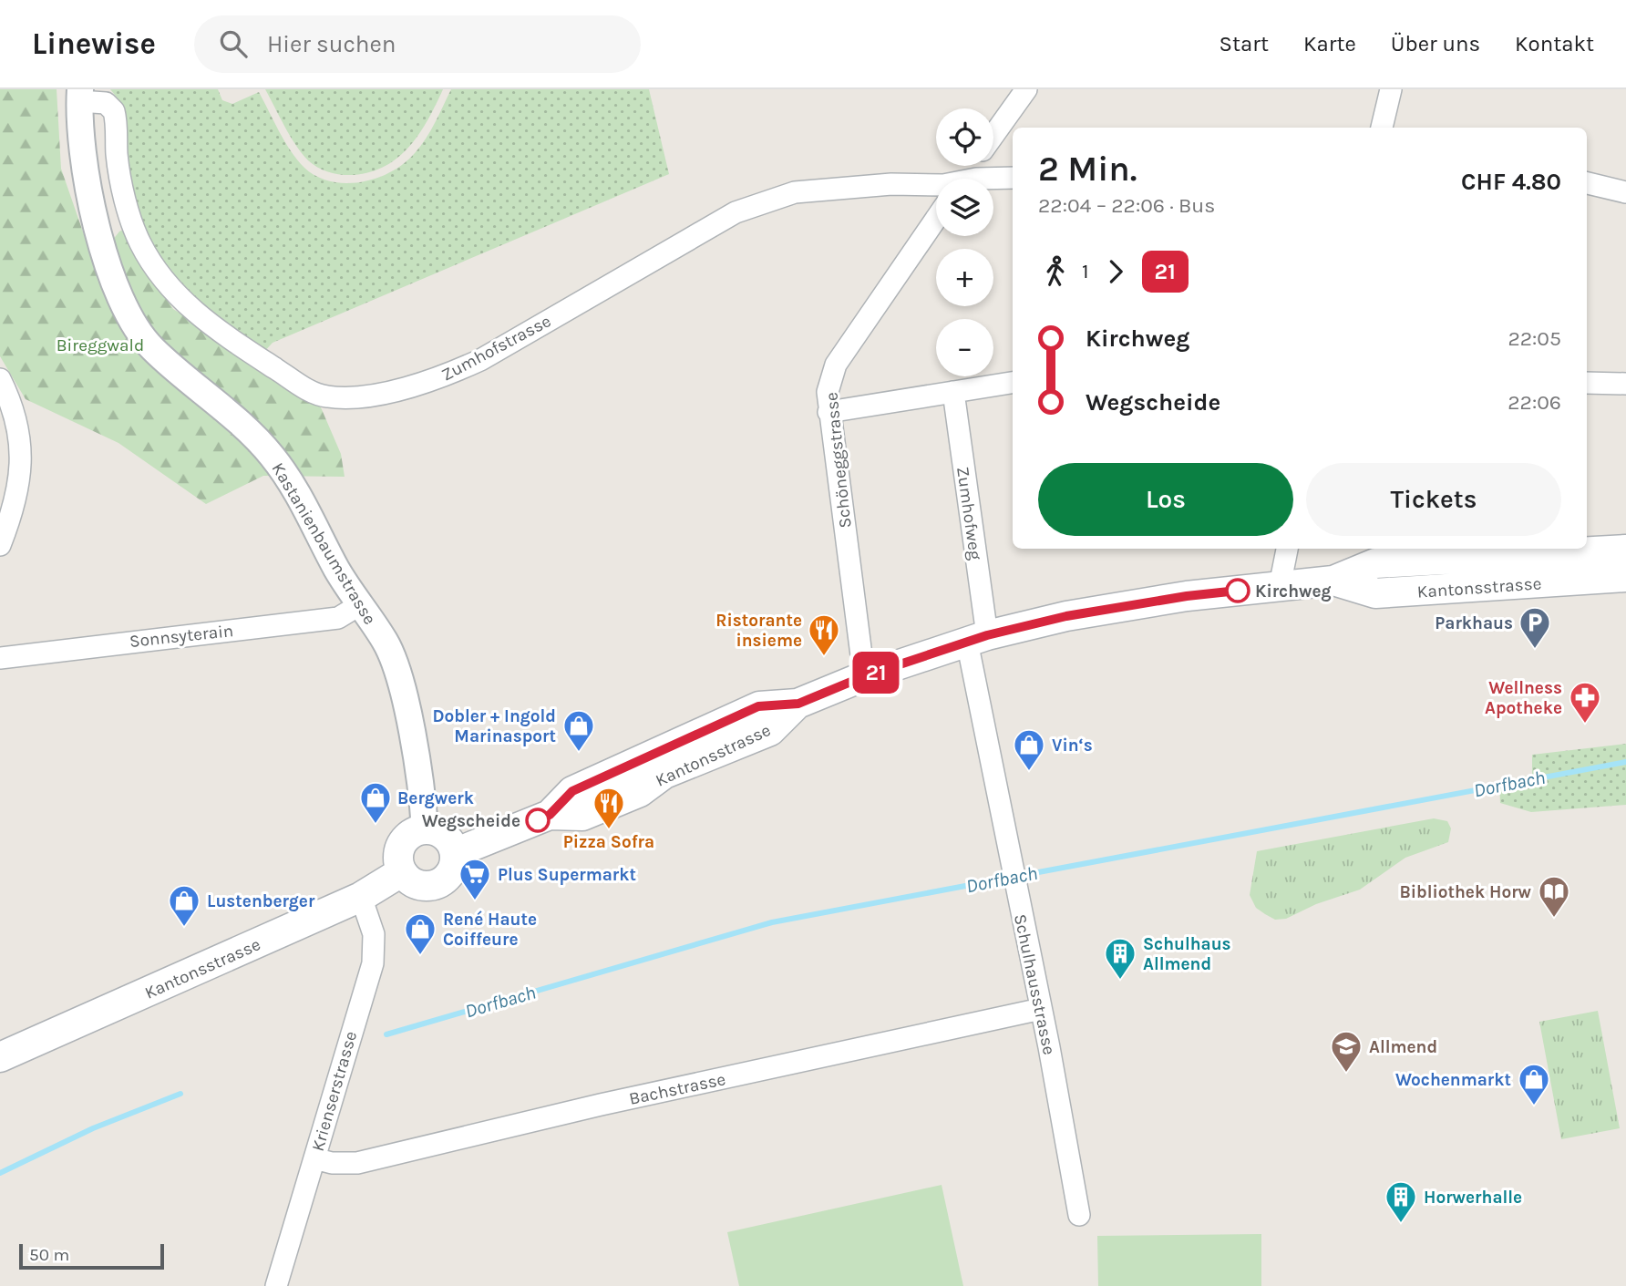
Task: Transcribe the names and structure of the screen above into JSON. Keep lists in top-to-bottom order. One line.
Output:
{"streets":{"main road":["Kantonsstrasse"],"street":["Zumhofstrasse","Schöneggstrasse","Zumhofweg","Kastanienbaumstrasse","Sonnsyterain","Schulhausstrasse","Bachstrasse","Krienserstrasse"]},"crossings":[["Zumhofstrasse","Kastanienbaumstrasse"],["Schöneggstrasse","Kantonsstrasse"],["Zumhofweg","Kantonsstrasse"],["Zumhofweg","Schulhausstrasse"],["Kastanienbaumstrasse","Kantonsstrasse"],["Kastanienbaumstrasse","Sonnsyterain"],["Kantonsstrasse","Schulhausstrasse"],["Kantonsstrasse","Krienserstrasse"],["Schulhausstrasse","Bachstrasse"],["Bachstrasse","Krienserstrasse"]],"water":["Dorfbach"],"parks":["Bireggwald"],"places":{"other":["Kirchweg","Wegscheide"],"parking":["Parkhaus"],"restaurant":["Ristorante insieme","Pizza Sofra"],"pharmacy":["Wellness Apotheke"],"shop":["Dobler + Ingold Marinasport","Vin‘s","Bergwerk","Lustenberger","René Haute Coiffeure","Wochenmarkt"],"supermarket":["Plus Supermarkt"],"library":["Bibliothek Horw"],"building":["Schulhaus Allmend","Horwerhalle"],"school or university":["Allmend"]},"lines":["bus line 21"],"scale_bar":"50 m","page":{"header":"Linewise","search":"Hier suchen","nav":["Start","Karte","Über uns","Kontakt"],"on_map":"21","map_buttons":["+","−"],"heading":["2 Min.","22:04 – 22:06 · Bus","CHF 4.80"],"legs":["1","21"],"list":[{"name":"Kirchweg","value":"22:05"},{"name":"Wegscheide","value":"22:06"}],"buttons":["Los","Tickets"],"scale":"50 m"}}
